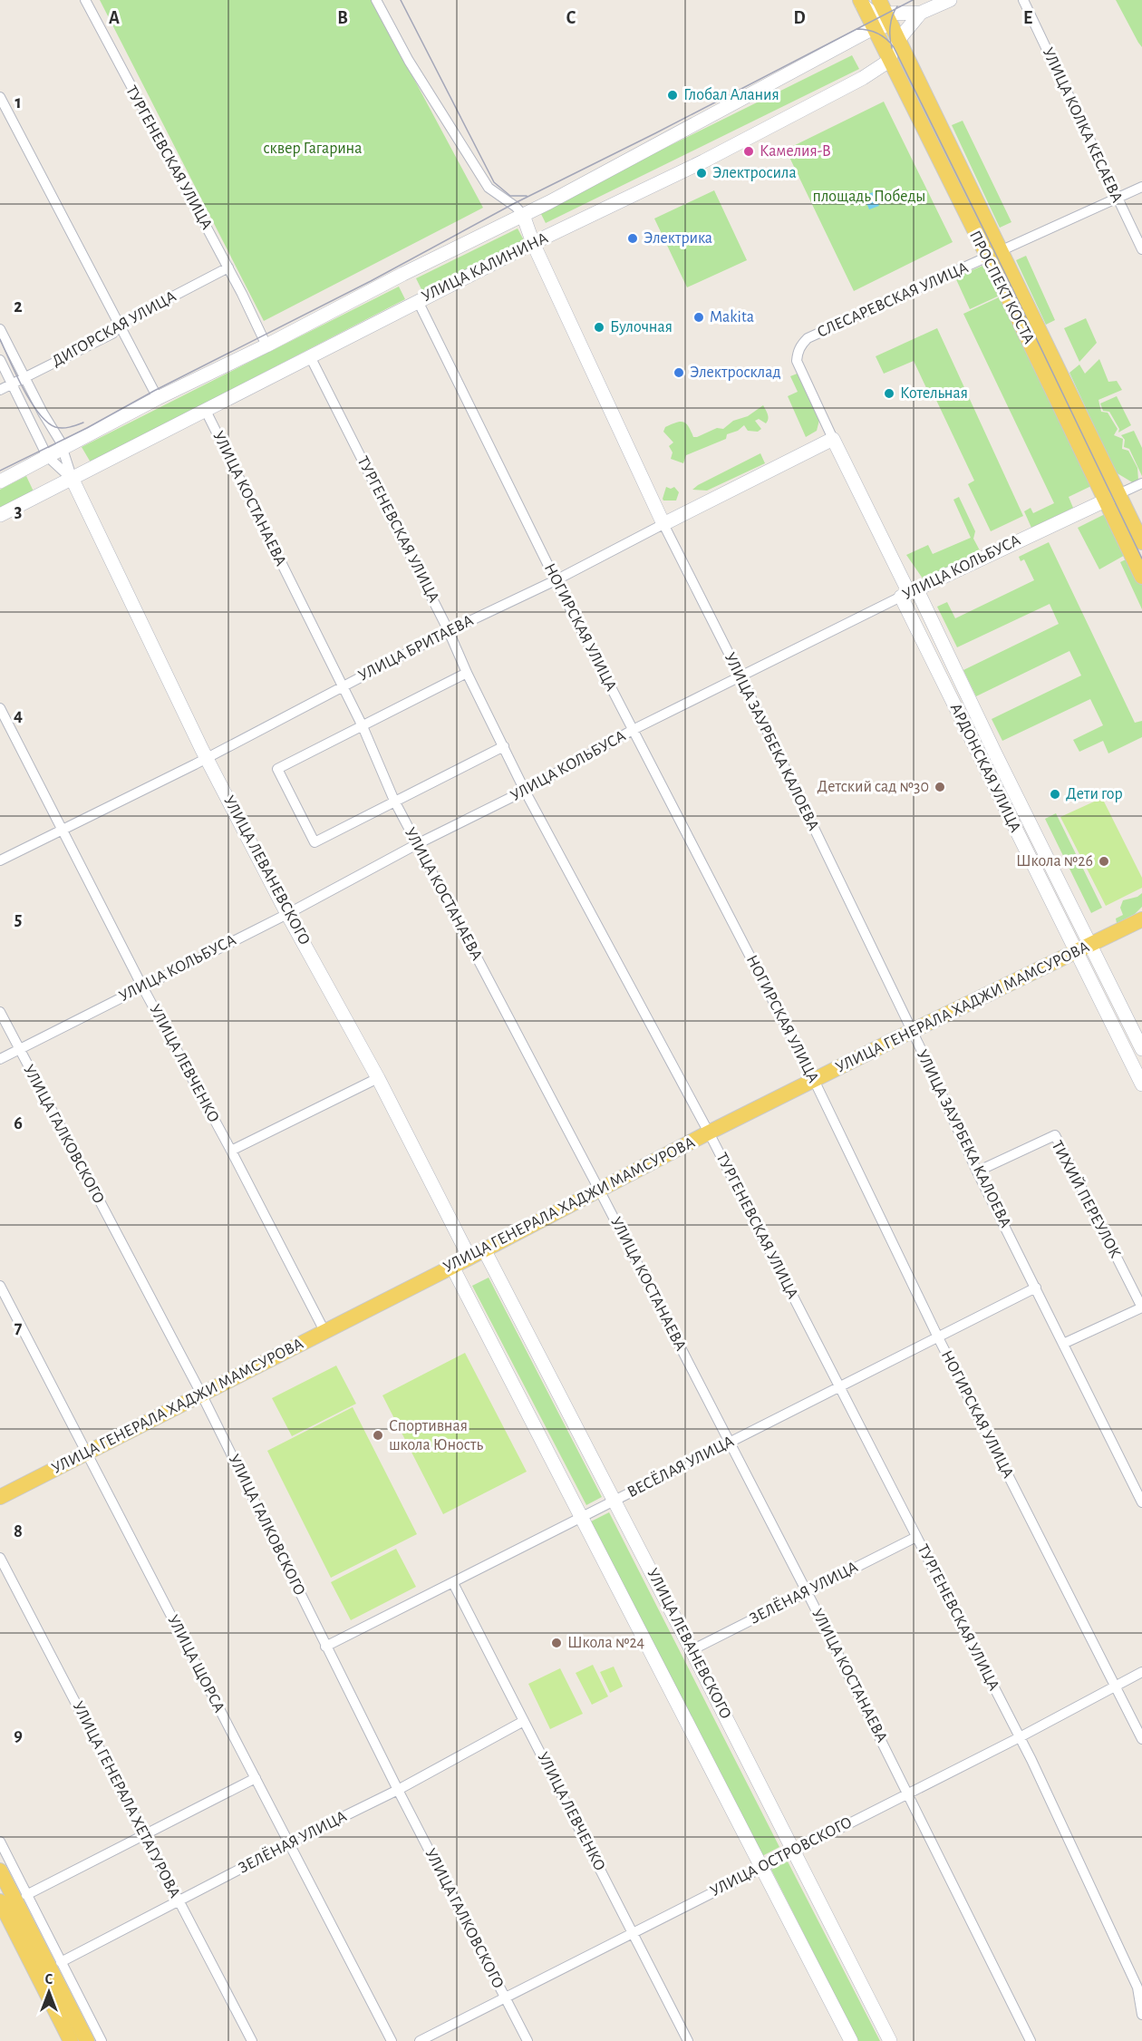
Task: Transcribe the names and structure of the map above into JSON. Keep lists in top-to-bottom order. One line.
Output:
{"streets":{"main road":["ПРОСПЕКТ КОСТА","УЛИЦА ГЕНЕРАЛА ХАДЖИ МАМСУРОВА"],"street":["УЛИЦА КОЛКА КЕСАЕВА","ТУРГЕНЕВСКАЯ УЛИЦА","УЛИЦА КАЛИНИНА","СЛЕСАРЕВСКАЯ УЛИЦА","ДИГОРСКАЯ УЛИЦА","УЛИЦА КОСТАНАЕВА","УЛИЦА КОЛЬБУСА","НОГИРСКАЯ УЛИЦА","УЛИЦА БРИТАЕВА","УЛИЦА ЗАУРБЕКА КАЛОЕВА","АРДОНСКАЯ УЛИЦА","УЛИЦА ЛЕВАНЕВСКОГО","УЛИЦА ЛЕВЧЕНКО","УЛИЦА ГАЛКОВСКОГО","ТИХИЙ ПЕРЕУЛОК","ВЕСЁЛАЯ УЛИЦА","ЗЕЛЁНАЯ УЛИЦА","УЛИЦА ЩОРСА","УЛИЦА ГЕНЕРАЛА ХЕТАГУРОВА","УЛИЦА ОСТРОВСКОГО"]},"crossings":[["УЛИЦА КОЛКА КЕСАЕВА","СЛЕСАРЕВСКАЯ УЛИЦА"],["ТУРГЕНЕВСКАЯ УЛИЦА","УЛИЦА КАЛИНИНА"],["ТУРГЕНЕВСКАЯ УЛИЦА","ДИГОРСКАЯ УЛИЦА"],["ТУРГЕНЕВСКАЯ УЛИЦА","УЛИЦА КОЛЬБУСА"],["ТУРГЕНЕВСКАЯ УЛИЦА","УЛИЦА БРИТАЕВА"],["ТУРГЕНЕВСКАЯ УЛИЦА","УЛИЦА ГЕНЕРАЛА ХАДЖИ МАМСУРОВА"],["ТУРГЕНЕВСКАЯ УЛИЦА","ВЕСЁЛАЯ УЛИЦА"],["ТУРГЕНЕВСКАЯ УЛИЦА","ЗЕЛЁНАЯ УЛИЦА"],["ТУРГЕНЕВСКАЯ УЛИЦА","УЛИЦА ОСТРОВСКОГО"],["УЛИЦА КАЛИНИНА","ПРОСПЕКТ КОСТА"],["УЛИЦА КАЛИНИНА","УЛИЦА КОСТАНАЕВА"],["УЛИЦА КАЛИНИНА","НОГИРСКАЯ УЛИЦА"],["УЛИЦА КАЛИНИНА","УЛИЦА ЗАУРБЕКА КАЛОЕВА"],["УЛИЦА КАЛИНИНА","УЛИЦА ЛЕВАНЕВСКОГО"],["ПРОСПЕКТ КОСТА","СЛЕСАРЕВСКАЯ УЛИЦА"],["ПРОСПЕКТ КОСТА","УЛИЦА КОЛЬБУСА"],["СЛЕСАРЕВСКАЯ УЛИЦА","АРДОНСКАЯ УЛИЦА"],["ДИГОРСКАЯ УЛИЦА","УЛИЦА ЛЕВАНЕВСКОГО"],["УЛИЦА КОСТАНАЕВА","УЛИЦА КОЛЬБУСА"],["УЛИЦА КОСТАНАЕВА","УЛИЦА БРИТАЕВА"],["УЛИЦА КОСТАНАЕВА","УЛИЦА ГЕНЕРАЛА ХАДЖИ МАМСУРОВА"],["УЛИЦА КОСТАНАЕВА","ВЕСЁЛАЯ УЛИЦА"],["УЛИЦА КОСТАНАЕВА","ЗЕЛЁНАЯ УЛИЦА"],["УЛИЦА КОСТАНАЕВА","УЛИЦА ОСТРОВСКОГО"],["УЛИЦА КОЛЬБУСА","НОГИРСКАЯ УЛИЦА"],["УЛИЦА КОЛЬБУСА","УЛИЦА ЗАУРБЕКА КАЛОЕВА"],["УЛИЦА КОЛЬБУСА","АРДОНСКАЯ УЛИЦА"],["УЛИЦА КОЛЬБУСА","УЛИЦА ЛЕВАНЕВСКОГО"],["УЛИЦА КОЛЬБУСА","УЛИЦА ЛЕВЧЕНКО"],["УЛИЦА КОЛЬБУСА","УЛИЦА ГАЛКОВСКОГО"],["НОГИРСКАЯ УЛИЦА","УЛИЦА БРИТАЕВА"],["НОГИРСКАЯ УЛИЦА","УЛИЦА ГЕНЕРАЛА ХАДЖИ МАМСУРОВА"],["НОГИРСКАЯ УЛИЦА","ВЕСЁЛАЯ УЛИЦА"],["НОГИРСКАЯ УЛИЦА","УЛИЦА ОСТРОВСКОГО"],["УЛИЦА БРИТАЕВА","УЛИЦА ЗАУРБЕКА КАЛОЕВА"],["УЛИЦА БРИТАЕВА","АРДОНСКАЯ УЛИЦА"],["УЛИЦА БРИТАЕВА","УЛИЦА ЛЕВАНЕВСКОГО"],["УЛИЦА БРИТАЕВА","УЛИЦА ЛЕВЧЕНКО"],["УЛИЦА ЗАУРБЕКА КАЛОЕВА","УЛИЦА ГЕНЕРАЛА ХАДЖИ МАМСУРОВА"],["УЛИЦА ЗАУРБЕКА КАЛОЕВА","ТИХИЙ ПЕРЕУЛОК"],["УЛИЦА ЗАУРБЕКА КАЛОЕВА","ВЕСЁЛАЯ УЛИЦА"],["АРДОНСКАЯ УЛИЦА","УЛИЦА ГЕНЕРАЛА ХАДЖИ МАМСУРОВА"],["УЛИЦА ЛЕВАНЕВСКОГО","УЛИЦА ГЕНЕРАЛА ХАДЖИ МАМСУРОВА"],["УЛИЦА ЛЕВАНЕВСКОГО","ВЕСЁЛАЯ УЛИЦА"],["УЛИЦА ЛЕВАНЕВСКОГО","ЗЕЛЁНАЯ УЛИЦА"],["УЛИЦА ЛЕВАНЕВСКОГО","УЛИЦА ОСТРОВСКОГО"],["УЛИЦА ГЕНЕРАЛА ХАДЖИ МАМСУРОВА","УЛИЦА ЛЕВЧЕНКО"],["УЛИЦА ГЕНЕРАЛА ХАДЖИ МАМСУРОВА","УЛИЦА ГАЛКОВСКОГО"],["УЛИЦА ГЕНЕРАЛА ХАДЖИ МАМСУРОВА","УЛИЦА ЩОРСА"],["УЛИЦА ЛЕВЧЕНКО","ВЕСЁЛАЯ УЛИЦА"],["УЛИЦА ЛЕВЧЕНКО","ЗЕЛЁНАЯ УЛИЦА"],["УЛИЦА ЛЕВЧЕНКО","УЛИЦА ОСТРОВСКОГО"],["УЛИЦА ГАЛКОВСКОГО","ВЕСЁЛАЯ УЛИЦА"],["УЛИЦА ГАЛКОВСКОГО","ЗЕЛЁНАЯ УЛИЦА"],["УЛИЦА ГАЛКОВСКОГО","УЛИЦА ОСТРОВСКОГО"],["ЗЕЛЁНАЯ УЛИЦА","УЛИЦА ЩОРСА"],["ЗЕЛЁНАЯ УЛИЦА","УЛИЦА ГЕНЕРАЛА ХЕТАГУРОВА"]],"parks":["сквер Гагарина","площадь Победы"],"places":["Глобал Алания","Камелия-В","Электросила","Электрика","Makita","Булочная","Электросклад","Котельная","Детский сад №30","Дети гор","Школа №26","Спортивная школа Юность","Школа №24"],"north":"top","grid":{"columns":["A","B","C","D","E"],"rows":["1","2","3","4","5","6","7","8","9"]}}
